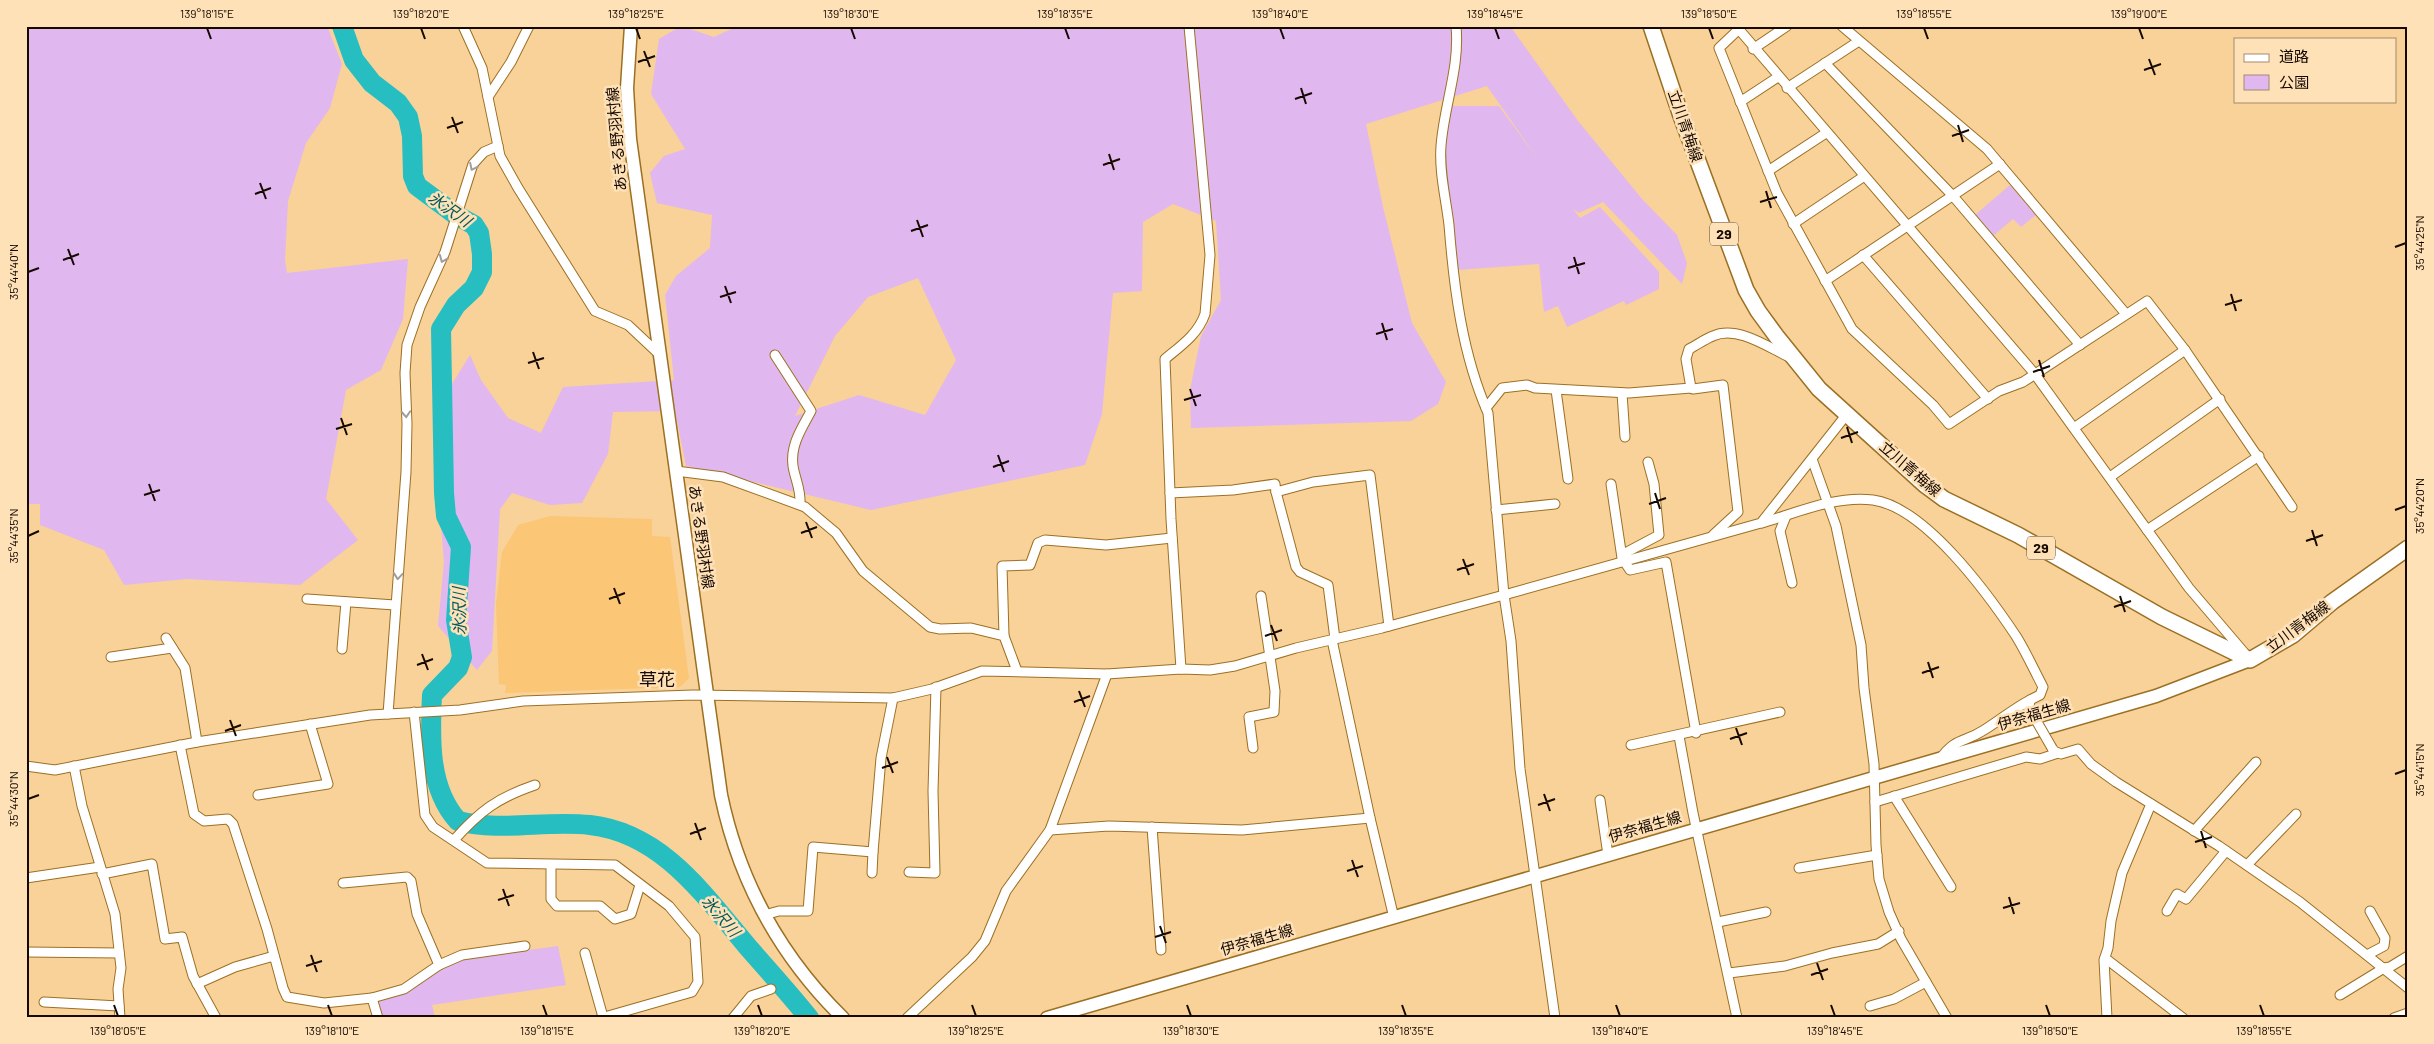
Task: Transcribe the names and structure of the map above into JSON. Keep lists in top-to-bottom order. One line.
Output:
{"streets":{"main road":["立川青梅線","あきる野羽村線","29","伊奈福生線"]},"crossings":[["立川青梅線","伊奈福生線"]],"districts":["草花"],"water":["氷沢川"],"legend":["道路","公園"],"coordinates":["139°18'15\"E","139°18'20\"E","139°18'25\"E","139°18'30\"E","139°18'35\"E","139°18'40\"E","139°18'45\"E","139°18'50\"E","139°18'55\"E","139°19'00\"E","35°44'25\"N","35°44'40\"N","35°44'20\"N","35°44'35\"N","35°44'15\"N","35°44'30\"N","139°18'05\"E","139°18'10\"E"]}
